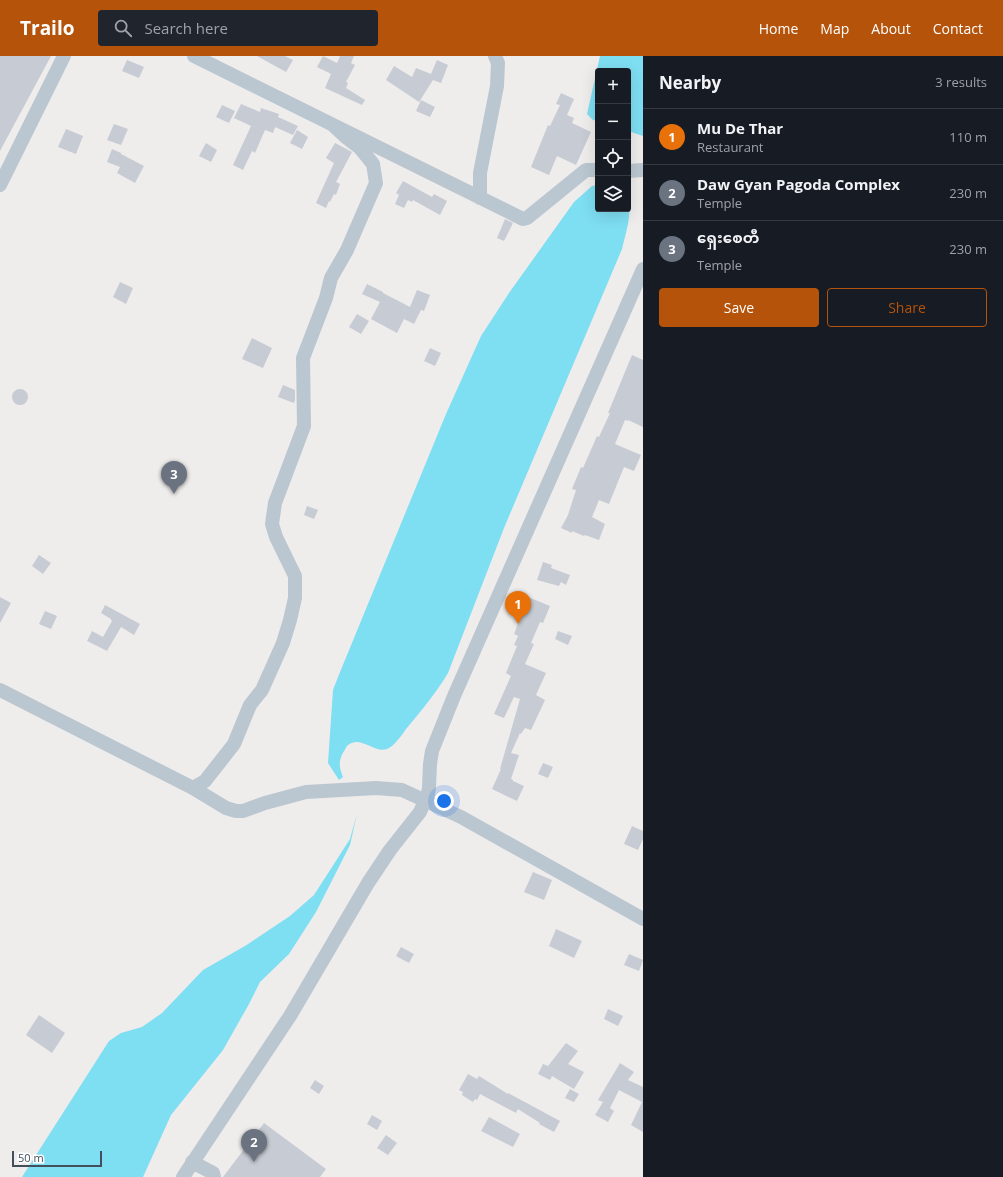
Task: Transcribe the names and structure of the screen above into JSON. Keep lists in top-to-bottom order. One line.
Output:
{"scale_bar":"50 m","page":{"header":"Trailo","search":"Search here","nav":["Home","Map","About","Contact"],"heading":["Nearby","3 results"],"map_buttons":["+","−"],"list":[{"mark":"1","name":"Mu De Thar","note":"Restaurant","value":"110 m"},{"mark":"2","name":"Daw Gyan Pagoda Complex","note":"Temple","value":"230 m"},{"mark":"3","name":"ရှေးစေတီ","note":"Temple","value":"230 m"}],"buttons":["Save","Share"],"pins":["3","1","2"],"scale":"50 m"}}
